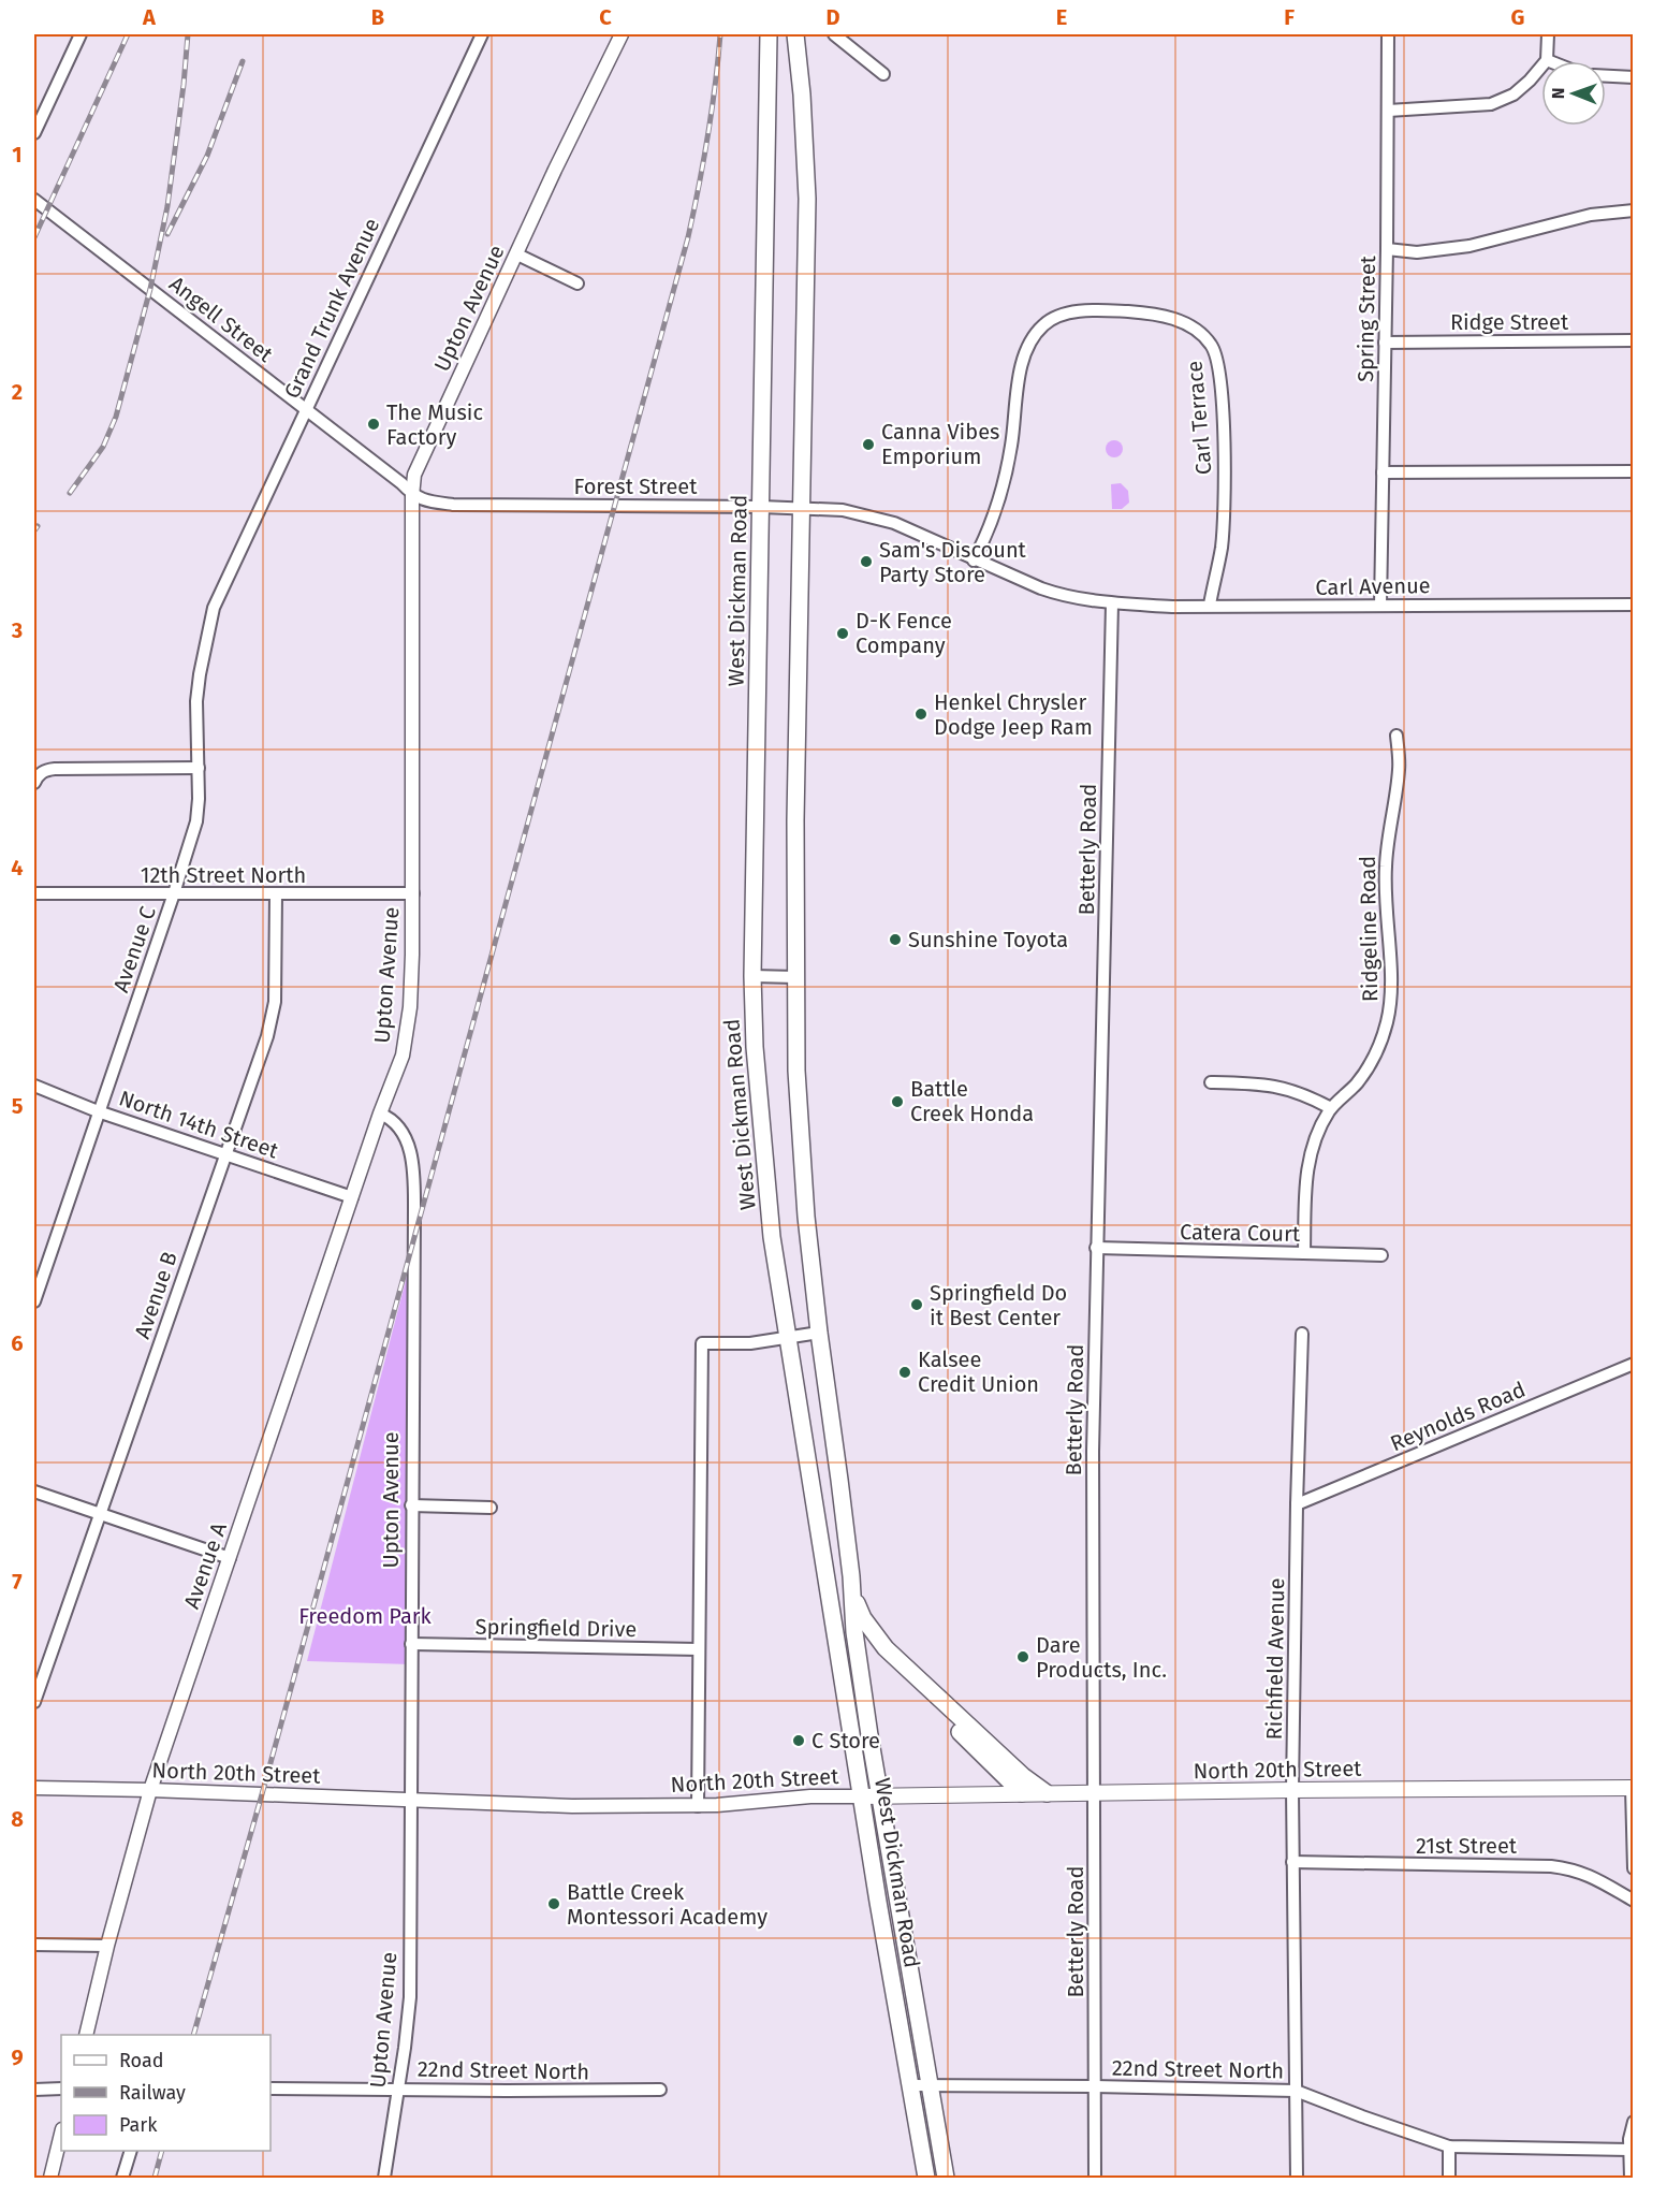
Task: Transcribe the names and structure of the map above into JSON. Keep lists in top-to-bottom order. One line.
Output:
{"streets":{"main road":["West Dickman Road","North 20th Street"],"street":["Grand Trunk Avenue","Upton Avenue","Angell Street","Spring Street","Ridge Street","Carl Terrace","Forest Street","Carl Avenue","Betterly Road","12th Street North","Ridgeline Road","Avenue C","North 14th Street","Catera Court","Avenue B","Reynolds Road","Avenue A","Springfield Drive","Richfield Avenue","21st Street","22nd Street North"]},"crossings":[["Grand Trunk Avenue","Angell Street"],["Grand Trunk Avenue","Avenue C"],["Upton Avenue","Angell Street"],["Upton Avenue","Forest Street"],["Upton Avenue","12th Street North"],["Upton Avenue","Avenue A"],["Upton Avenue","Springfield Drive"],["Upton Avenue","North 20th Street"],["Upton Avenue","22nd Street North"],["Angell Street","Forest Street"],["Spring Street","Ridge Street"],["Spring Street","Carl Avenue"],["Carl Terrace","Forest Street"],["Carl Terrace","Carl Avenue"],["Forest Street","Carl Avenue"],["Forest Street","West Dickman Road"],["Forest Street","Betterly Road"],["Carl Avenue","Betterly Road"],["West Dickman Road","North 20th Street"],["West Dickman Road","22nd Street North"],["Betterly Road","Catera Court"],["Betterly Road","North 20th Street"],["Betterly Road","22nd Street North"],["12th Street North","Avenue C"],["12th Street North","Avenue B"],["Ridgeline Road","Catera Court"],["Avenue C","North 14th Street"],["North 14th Street","Avenue B"],["North 14th Street","Avenue A"],["Reynolds Road","Richfield Avenue"],["Avenue A","North 20th Street"],["Richfield Avenue","North 20th Street"],["Richfield Avenue","21st Street"],["Richfield Avenue","22nd Street North"]],"parks":["Freedom Park"],"places":["The Music Factory","Canna Vibes Emporium","Sam's Discount Party Store","D-K Fence Company","Henkel Chrysler Dodge Jeep Ram","Sunshine Toyota","Battle Creek Honda","Springfield Do it Best Center","Kalsee Credit Union","Dare Products, Inc.","C Store","Battle Creek Montessori Academy"],"legend":["Road","Railway","Park"],"north":"left","grid":{"columns":["A","B","C","D","E","F","G"],"rows":["1","2","3","4","5","6","7","8","9"]}}
